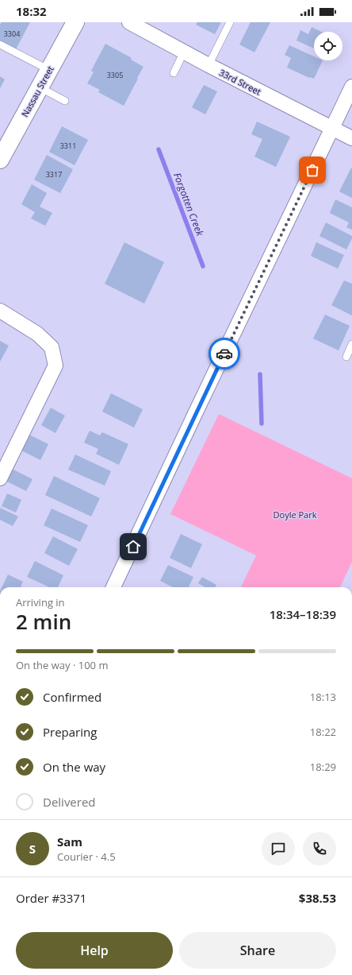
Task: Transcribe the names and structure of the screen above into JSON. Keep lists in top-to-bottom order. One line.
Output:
{"streets":{"street":["33rd Street","Nassau Street"]},"water":["Forgotten Creek"],"parks":["Doyle Park"],"house_numbers":["3304","3305","3311","3317"],"page":{"status":"18:32","heading":["2 min","Arriving in","18:34–18:39"],"panel":["Sam","Courier · 4.5","Order #3371","$38.53"],"bar":"On the way · 100 m","list":[["Confirmed","18:13"],["Preparing","18:22"],["On the way","18:29"],"Delivered"],"round":"S","buttons":["Help","Share"]}}
